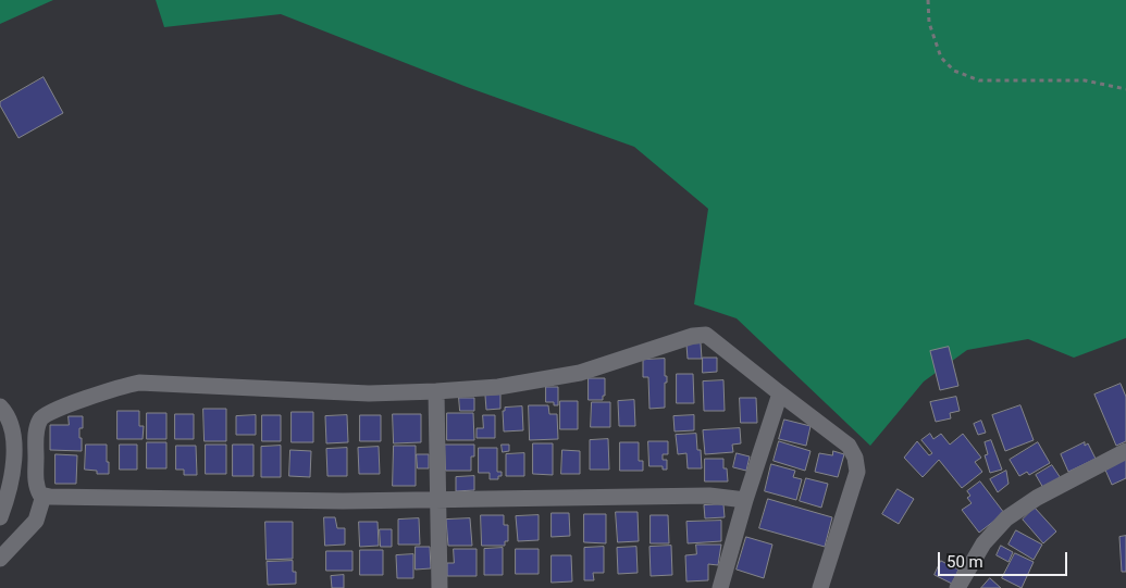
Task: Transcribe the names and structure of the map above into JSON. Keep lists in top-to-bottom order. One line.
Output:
{"scale_bar":"50 m"}
